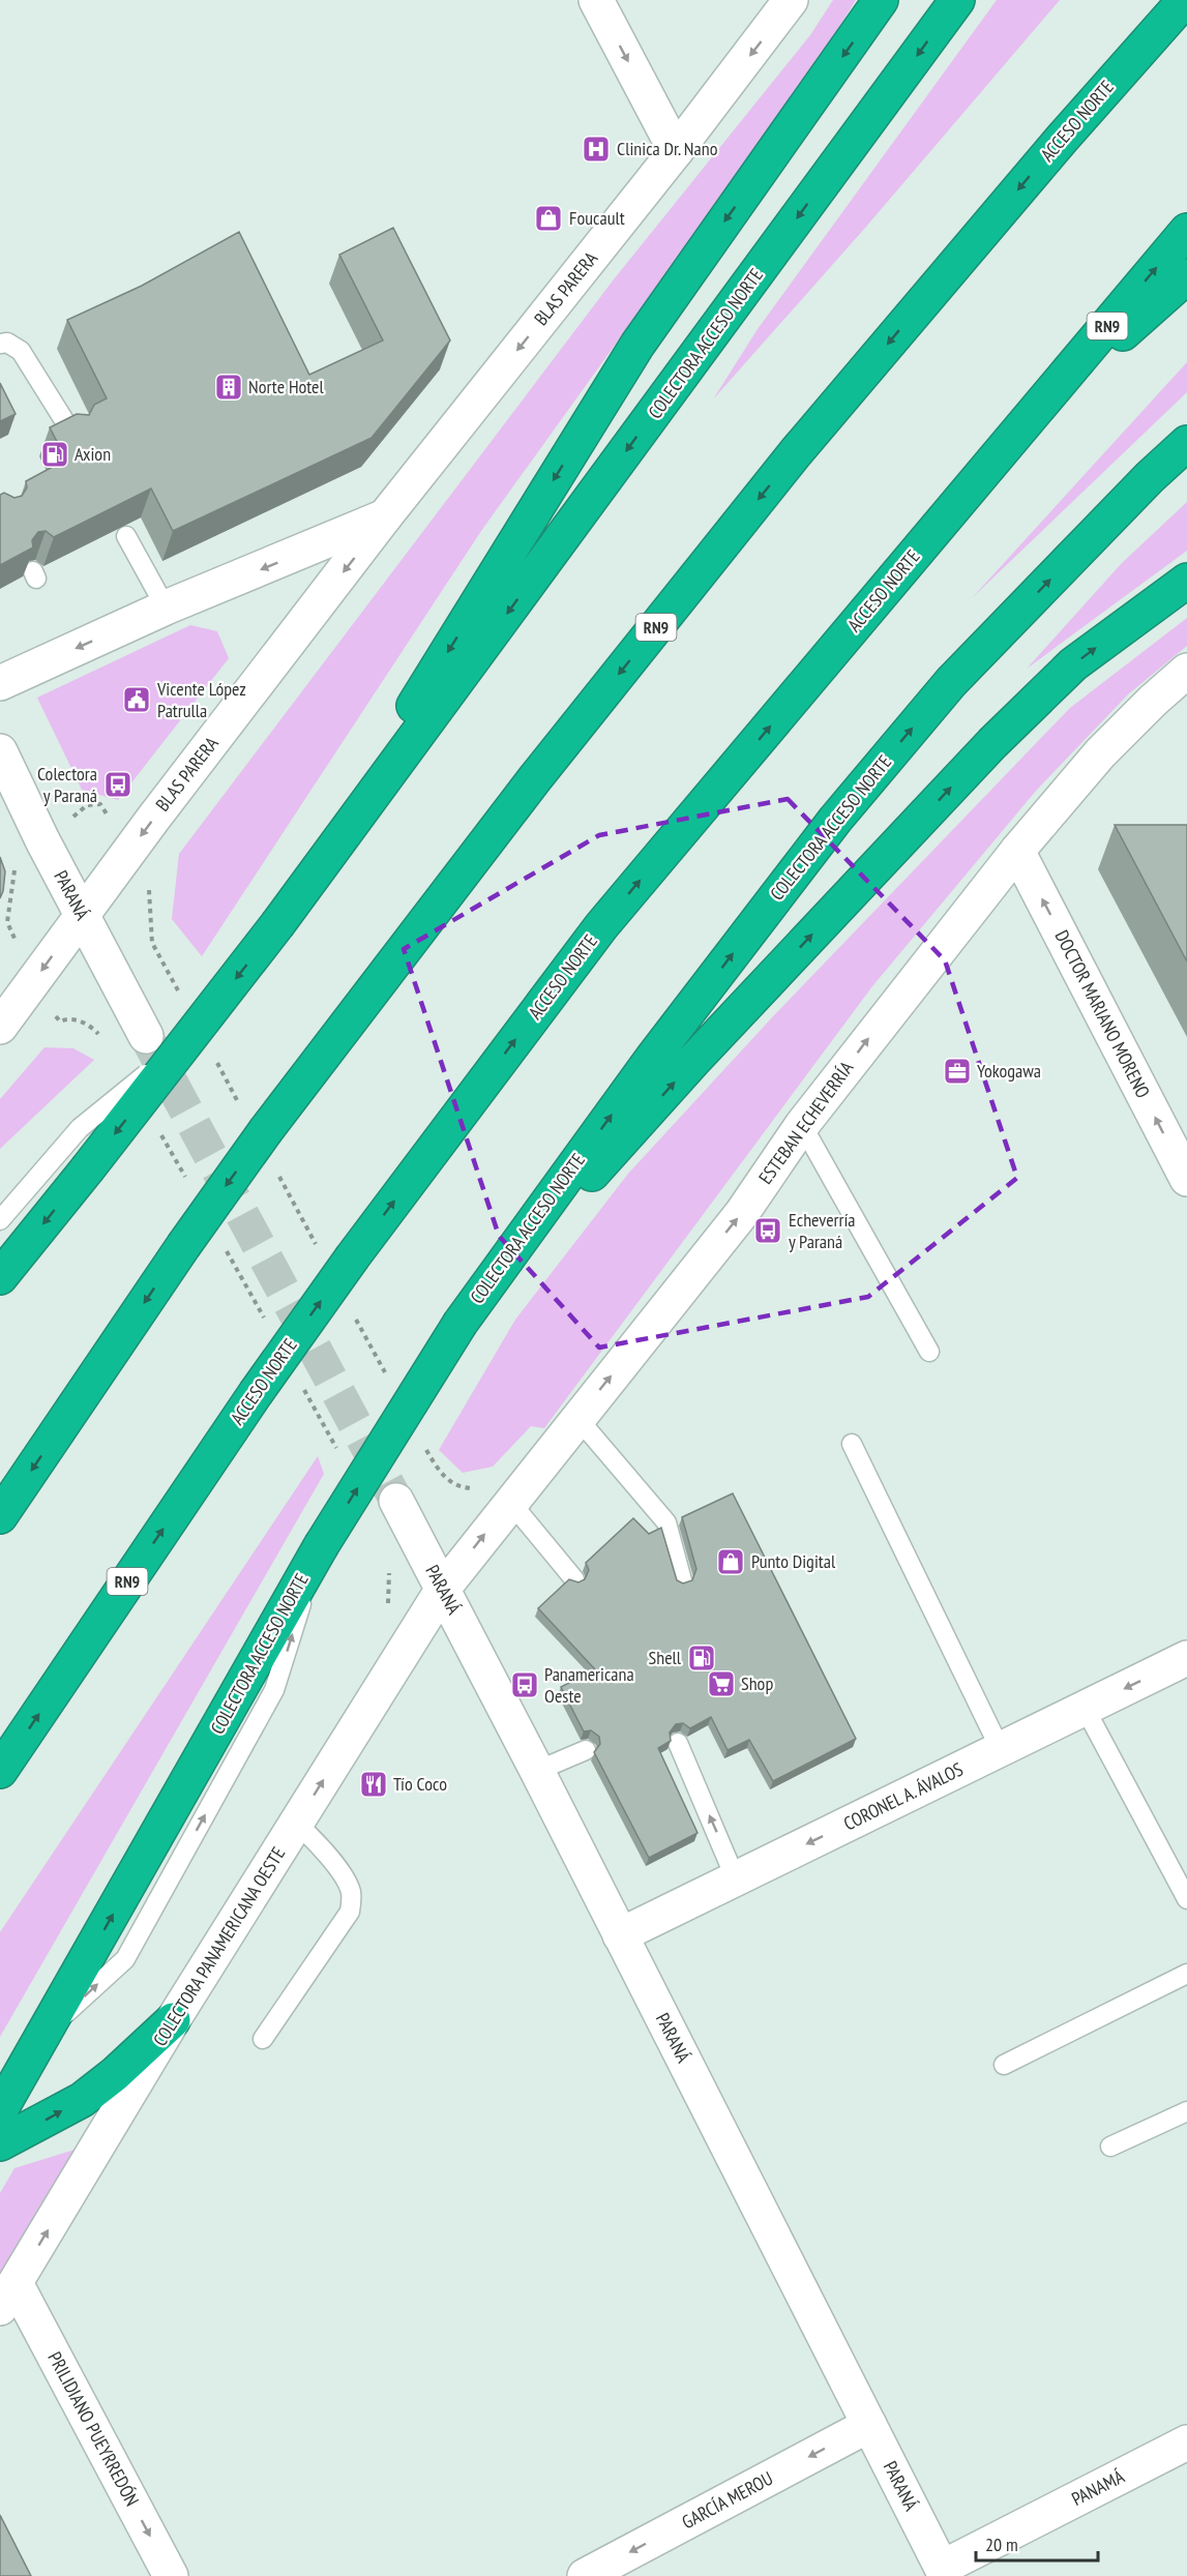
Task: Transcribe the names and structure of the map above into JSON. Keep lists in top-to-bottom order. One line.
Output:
{"streets":{"highway":["ACCESO NORTE","RN9","COLECTORA ACCESO NORTE"],"street":["BLAS PARERA","PARANÁ","DOCTOR MARIANO MORENO","ESTEBAN ECHEVERRÍA","CORONEL A. ÁVALOS","COLECTORA PANAMERICANA OESTE","PRILIDIANO PUEYRREDÓN","PANAMÁ","GARCÍA MEROU"]},"crossings":[["BLAS PARERA","PARANÁ"],["PARANÁ","ESTEBAN ECHEVERRÍA"],["PARANÁ","CORONEL A. ÁVALOS"],["PARANÁ","COLECTORA PANAMERICANA OESTE"],["PARANÁ","PANAMÁ"],["PARANÁ","GARCÍA MEROU"],["DOCTOR MARIANO MORENO","ESTEBAN ECHEVERRÍA"],["ESTEBAN ECHEVERRÍA","COLECTORA PANAMERICANA OESTE"],["COLECTORA PANAMERICANA OESTE","PRILIDIANO PUEYRREDÓN"]],"one_way":["BLAS PARERA","DOCTOR MARIANO MORENO","ESTEBAN ECHEVERRÍA","CORONEL A. ÁVALOS","COLECTORA PANAMERICANA OESTE","PRILIDIANO PUEYRREDÓN","GARCÍA MEROU"],"places":{"hospital":["Clinica Dr. Nano"],"shop":["Foucault","Punto Digital"],"building":["Norte Hotel"],"fuel station":["Axion","Shell"],"public building":["Vicente López Patrulla"],"bus stop":["Colectora y Paraná","Echeverría y Paraná","Panamericana Oeste"],"office":["Yokogawa"],"supermarket":["Shop"],"restaurant":["Tío Coco"]},"scale_bar":"20 m"}
